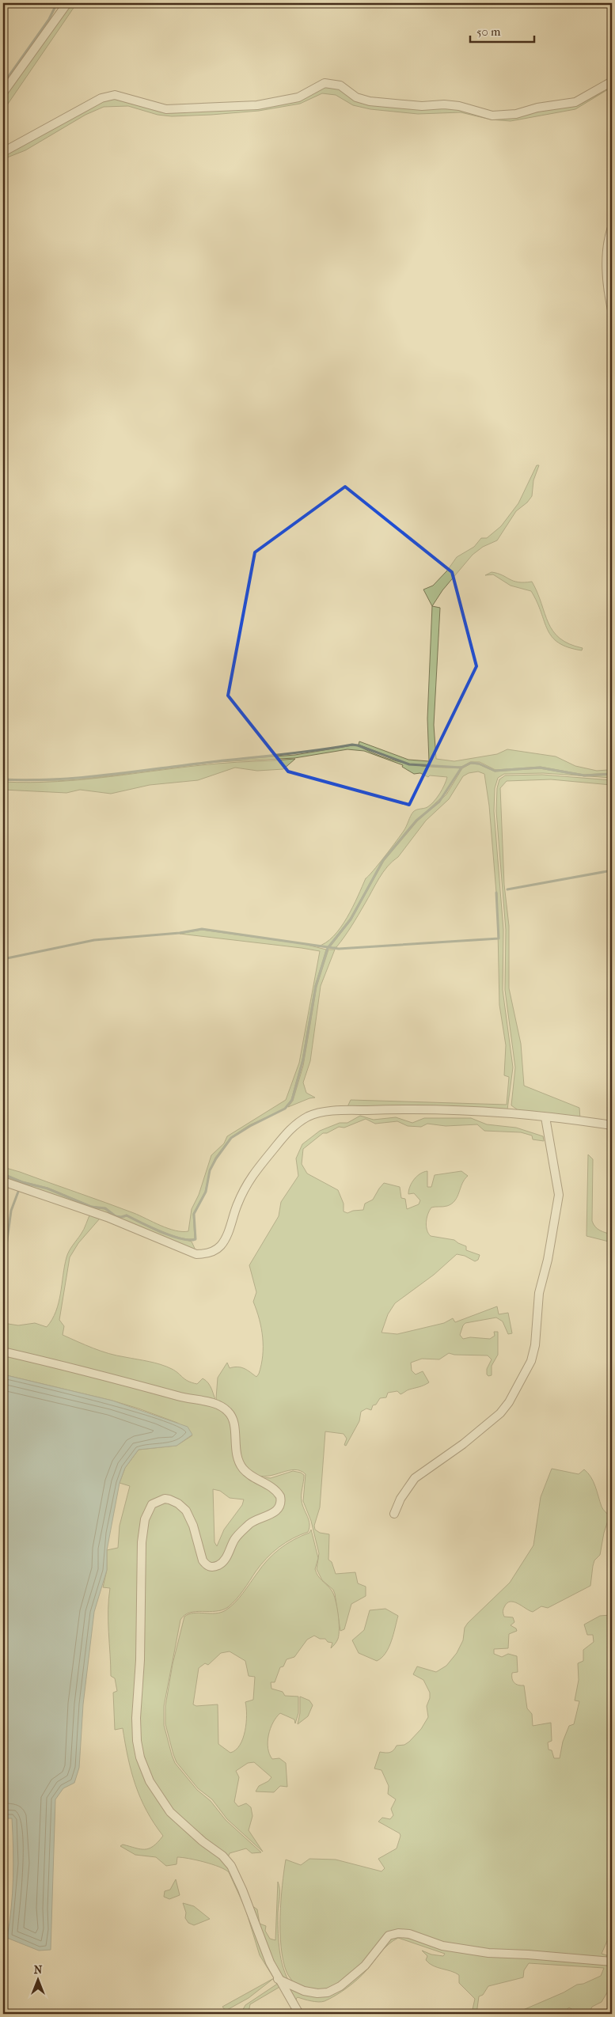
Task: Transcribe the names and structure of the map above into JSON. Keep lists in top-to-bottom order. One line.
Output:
{"scale_bar":"50 m","north":"top"}
